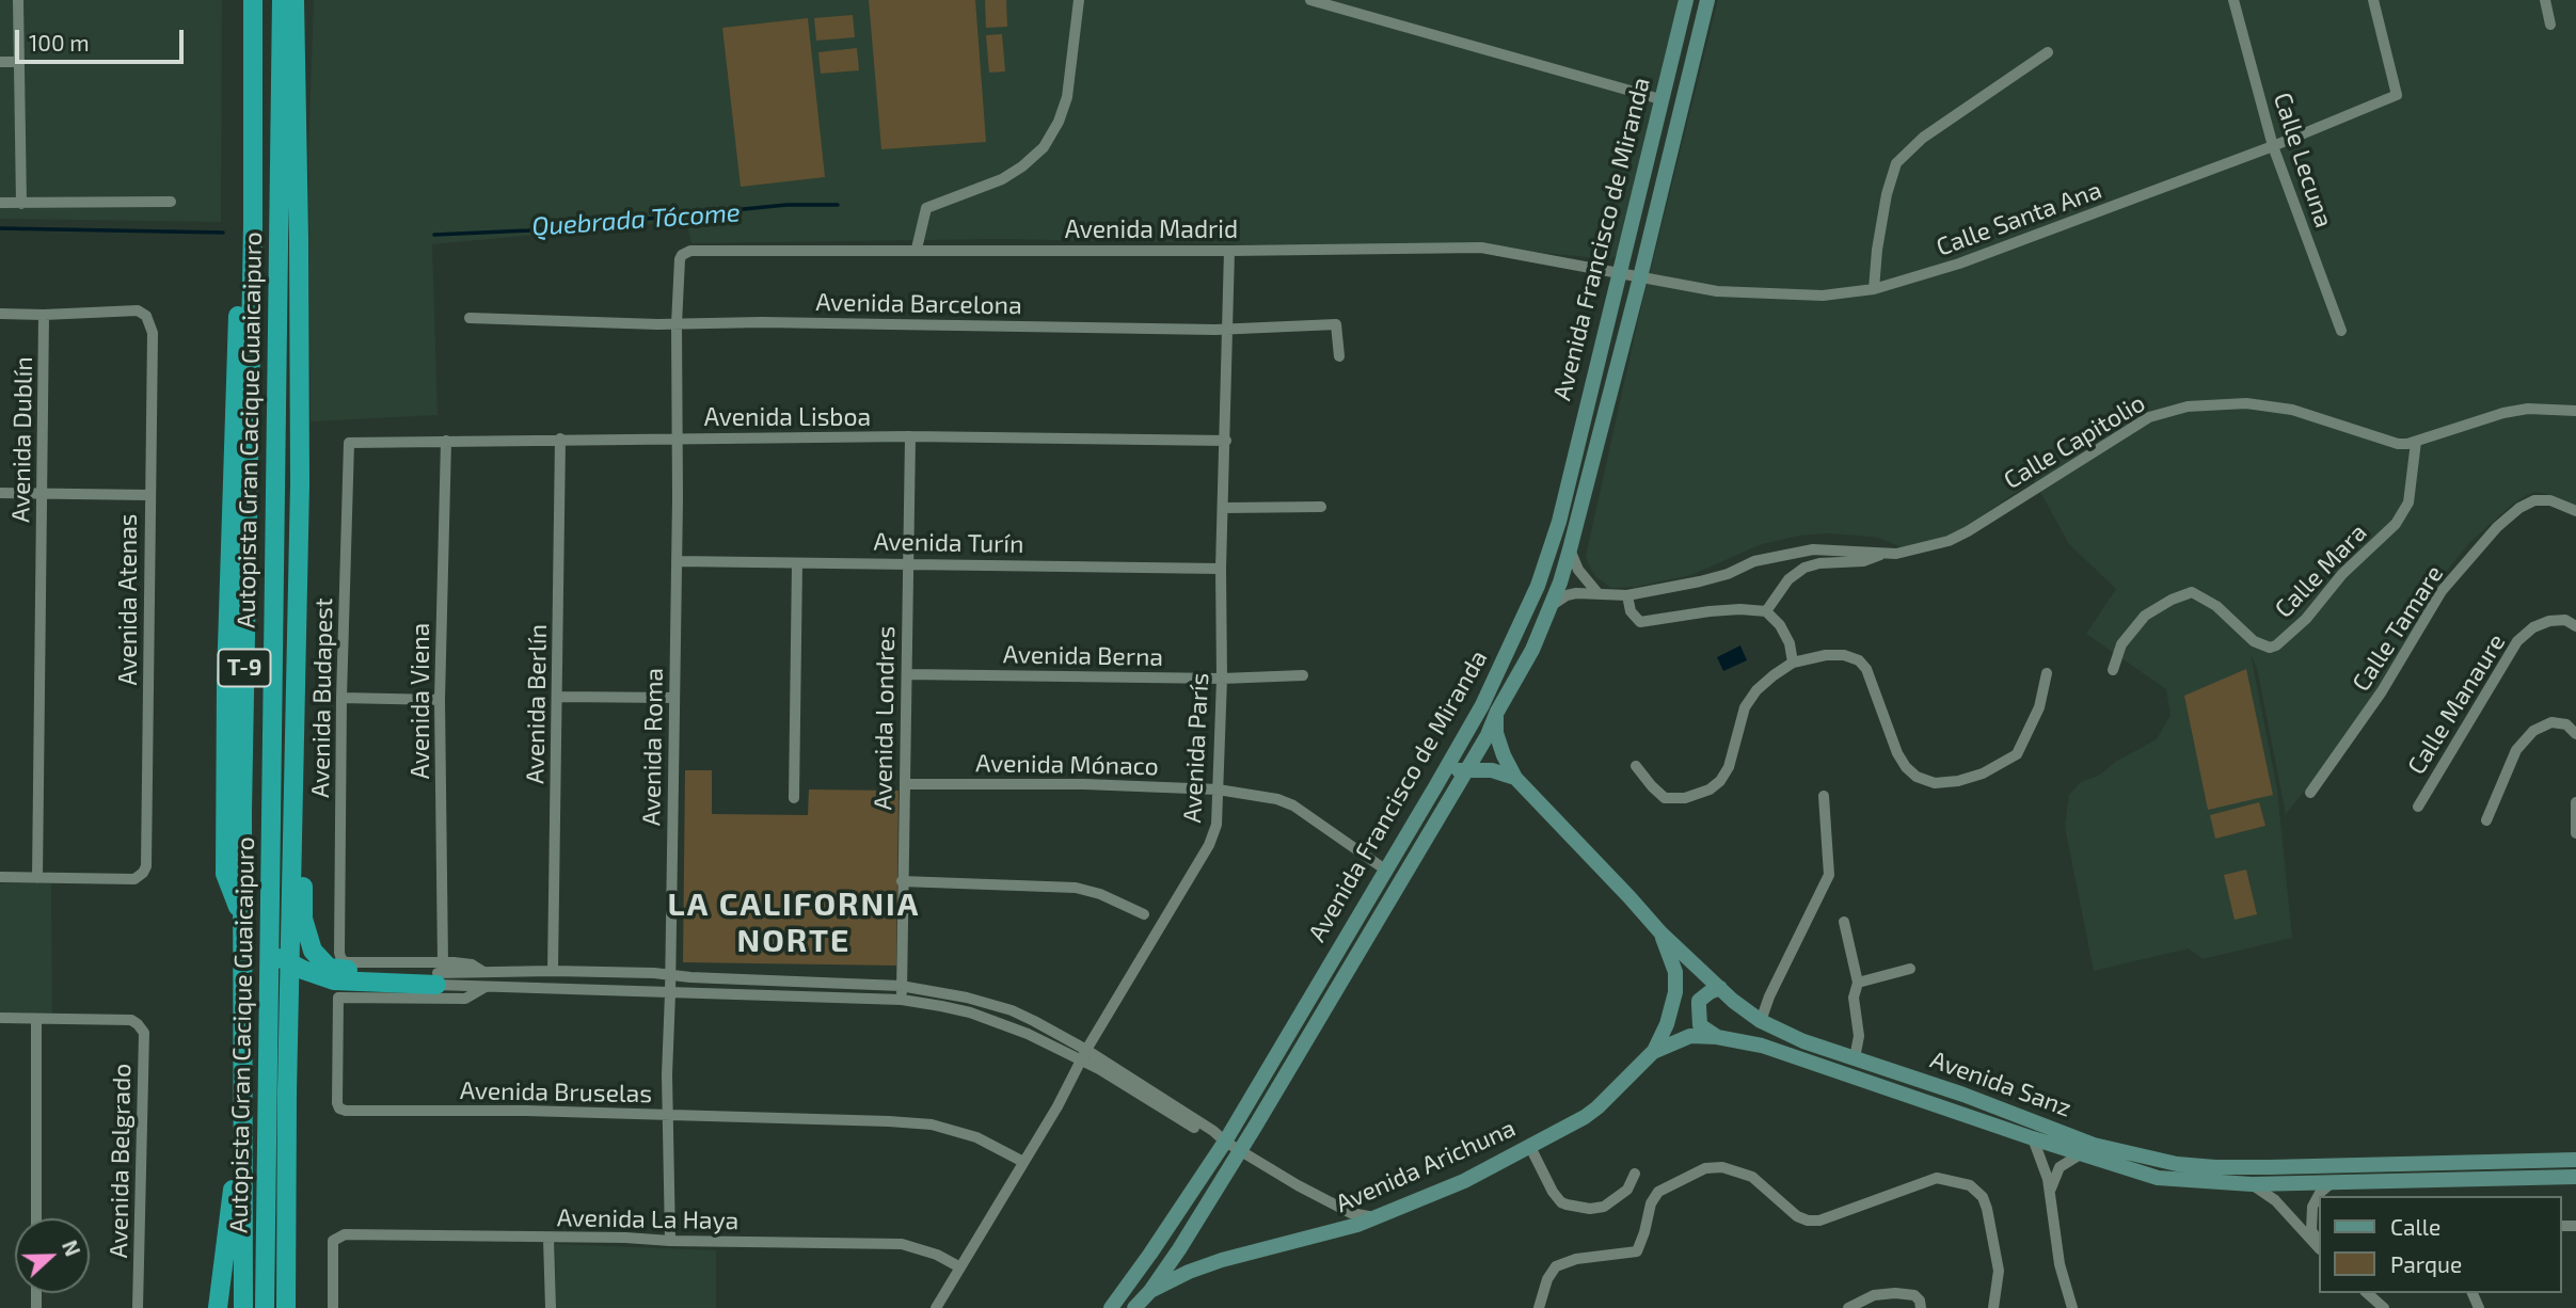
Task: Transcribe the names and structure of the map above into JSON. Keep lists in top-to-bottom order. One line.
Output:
{"streets":{"highway":["Autopista Gran Cacique Guaicaipuro","T-9"],"street":["Calle Lecuna","Calle Santa Ana","Avenida Madrid","Avenida Francisco de Miranda","Avenida Barcelona","Avenida Lisboa","Avenida Dublín","Calle Capitolio","Avenida Turín","Calle Mara","Avenida Atenas","Calle Tamare","Avenida Berna","Avenida Budapest","Avenida Viena","Avenida Berlín","Calle Manaure","Avenida Londres","Avenida Roma","Avenida París","Avenida Mónaco","Avenida Sanz","Avenida Bruselas","Avenida Belgrado","Avenida Arichuna","Avenida La Haya"]},"crossings":[["Calle Lecuna","Calle Santa Ana"],["Calle Santa Ana","Avenida Madrid"],["Calle Santa Ana","Avenida Francisco de Miranda"],["Avenida Madrid","Avenida Francisco de Miranda"],["Avenida Madrid","Avenida Roma"],["Avenida Madrid","Avenida París"],["Avenida Francisco de Miranda","Calle Capitolio"],["Avenida Francisco de Miranda","Avenida Mónaco"],["Avenida Francisco de Miranda","Avenida Arichuna"],["Avenida Barcelona","Avenida Roma"],["Avenida Barcelona","Avenida París"],["Avenida Lisboa","Avenida Budapest"],["Avenida Lisboa","Avenida Viena"],["Avenida Lisboa","Avenida Berlín"],["Avenida Lisboa","Avenida Londres"],["Avenida Lisboa","Avenida Roma"],["Avenida Lisboa","Avenida París"],["Avenida Dublín","Avenida Atenas"],["Calle Capitolio","Calle Mara"],["Avenida Turín","Avenida Londres"],["Avenida Turín","Avenida Roma"],["Avenida Turín","Avenida París"],["Avenida Berna","Avenida Londres"],["Avenida Berna","Avenida París"],["Avenida Budapest","Avenida Viena"],["Avenida Londres","Avenida Mónaco"],["Avenida Roma","Avenida Bruselas"],["Avenida Roma","Avenida La Haya"],["Avenida París","Avenida Mónaco"],["Avenida París","Avenida Bruselas"],["Avenida París","Avenida La Haya"],["Avenida Sanz","Avenida Arichuna"]],"districts":["LA CALIFORNIA NORTE"],"water":["Quebrada Tócome"],"legend":["Calle","Parque"],"scale_bar":"100 m","north":"right"}
